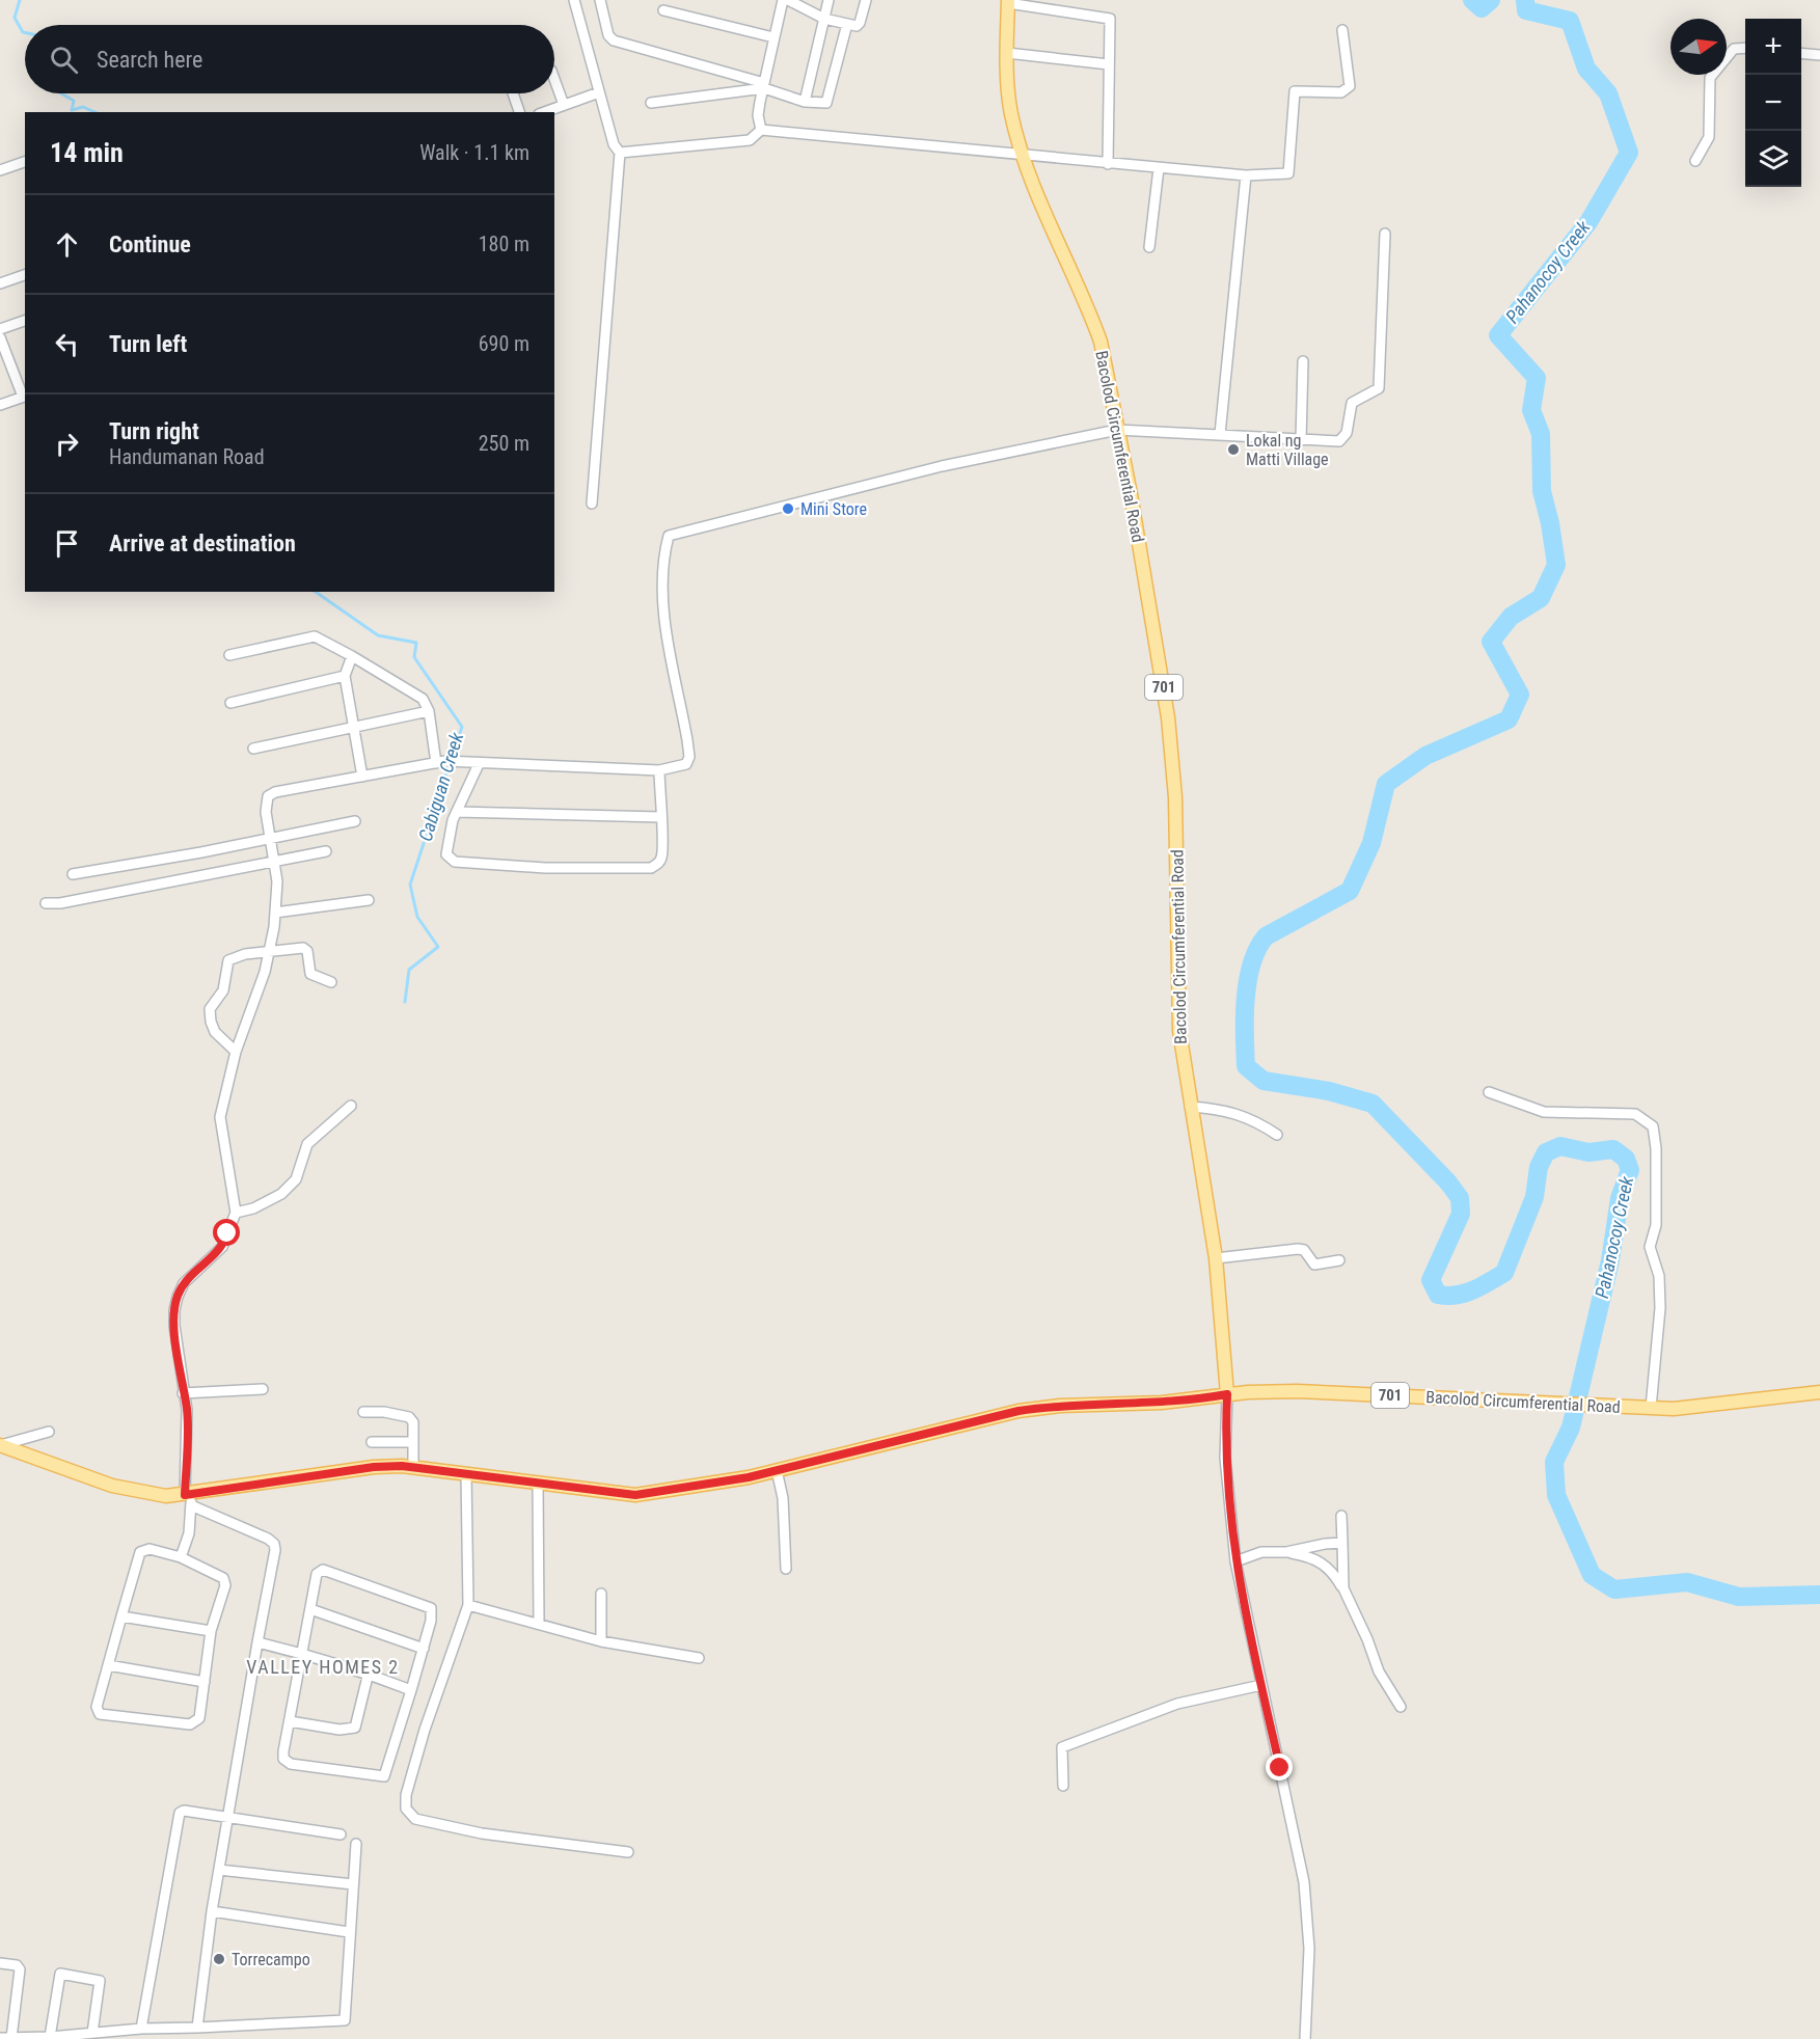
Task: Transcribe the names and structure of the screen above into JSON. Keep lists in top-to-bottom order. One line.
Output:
{"streets":{"main road":["Bacolod Circumferential Road","701"]},"districts":["VALLEY HOMES 2"],"water":["Pahanocoy Creek","Cabiguan Creek"],"places":["Lokal ng Matti Village","Mini Store","Torrecampo"],"north":"right","page":{"map_buttons":["+","−"],"search":"Search here","heading":["14 min","Walk · 1.1 km"],"list":[["Continue","180 m"],["Turn left","690 m"],["Turn right","Handumanan Road","250 m"],"Arrive at destination"]}}
